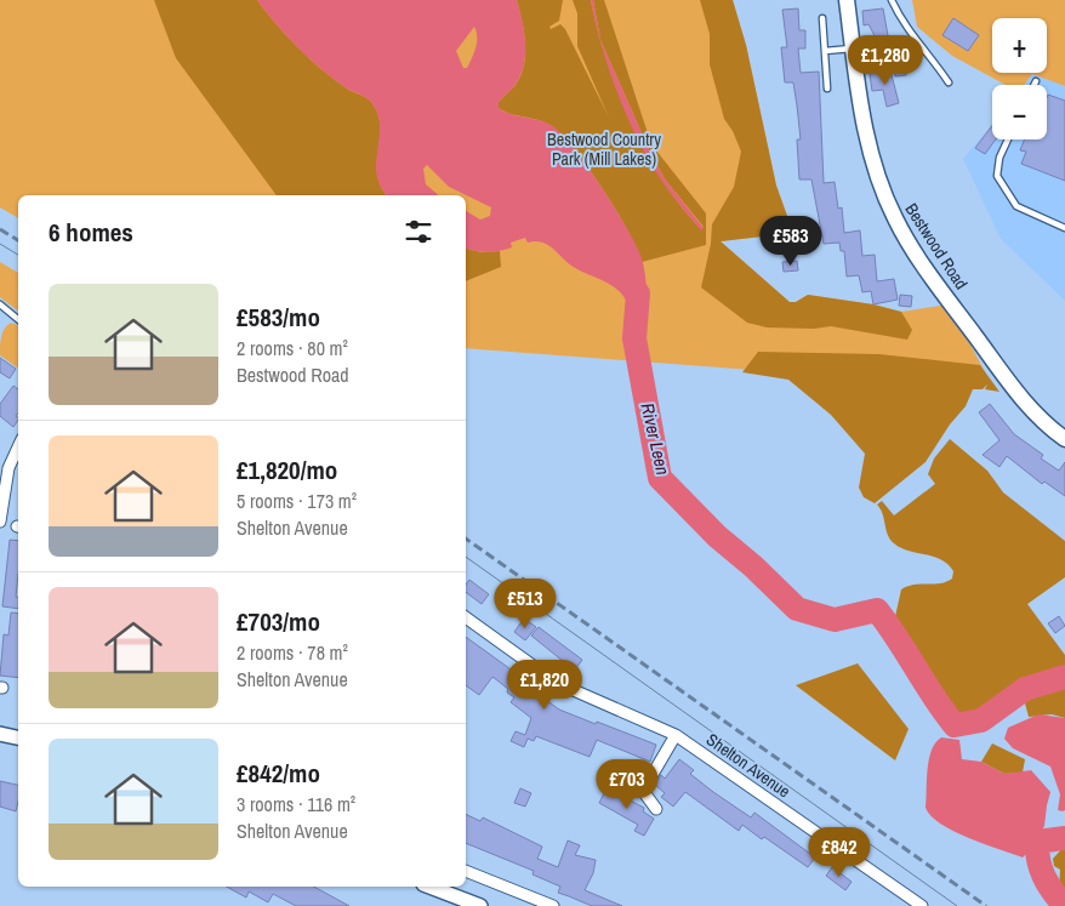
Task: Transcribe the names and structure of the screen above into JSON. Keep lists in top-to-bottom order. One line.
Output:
{"streets":{"main road":["Bestwood Road"],"street":["Shelton Avenue"]},"water":["River Leen"],"parks":["Bestwood Country Park (Mill Lakes)"],"page":{"map_buttons":["+","−"],"price":["£1,280","£583","£513","£1,820","£703","£842"],"heading":"6 homes","list":[{"name":"£583/mo","note":"2 rooms · 80 m² · Bestwood Road"},{"name":"£1,820/mo","note":"5 rooms · 173 m² · Shelton Avenue"},{"name":"£703/mo","note":"2 rooms · 78 m² · Shelton Avenue"},{"name":"£842/mo","note":"3 rooms · 116 m² · Shelton Avenue"}]}}
